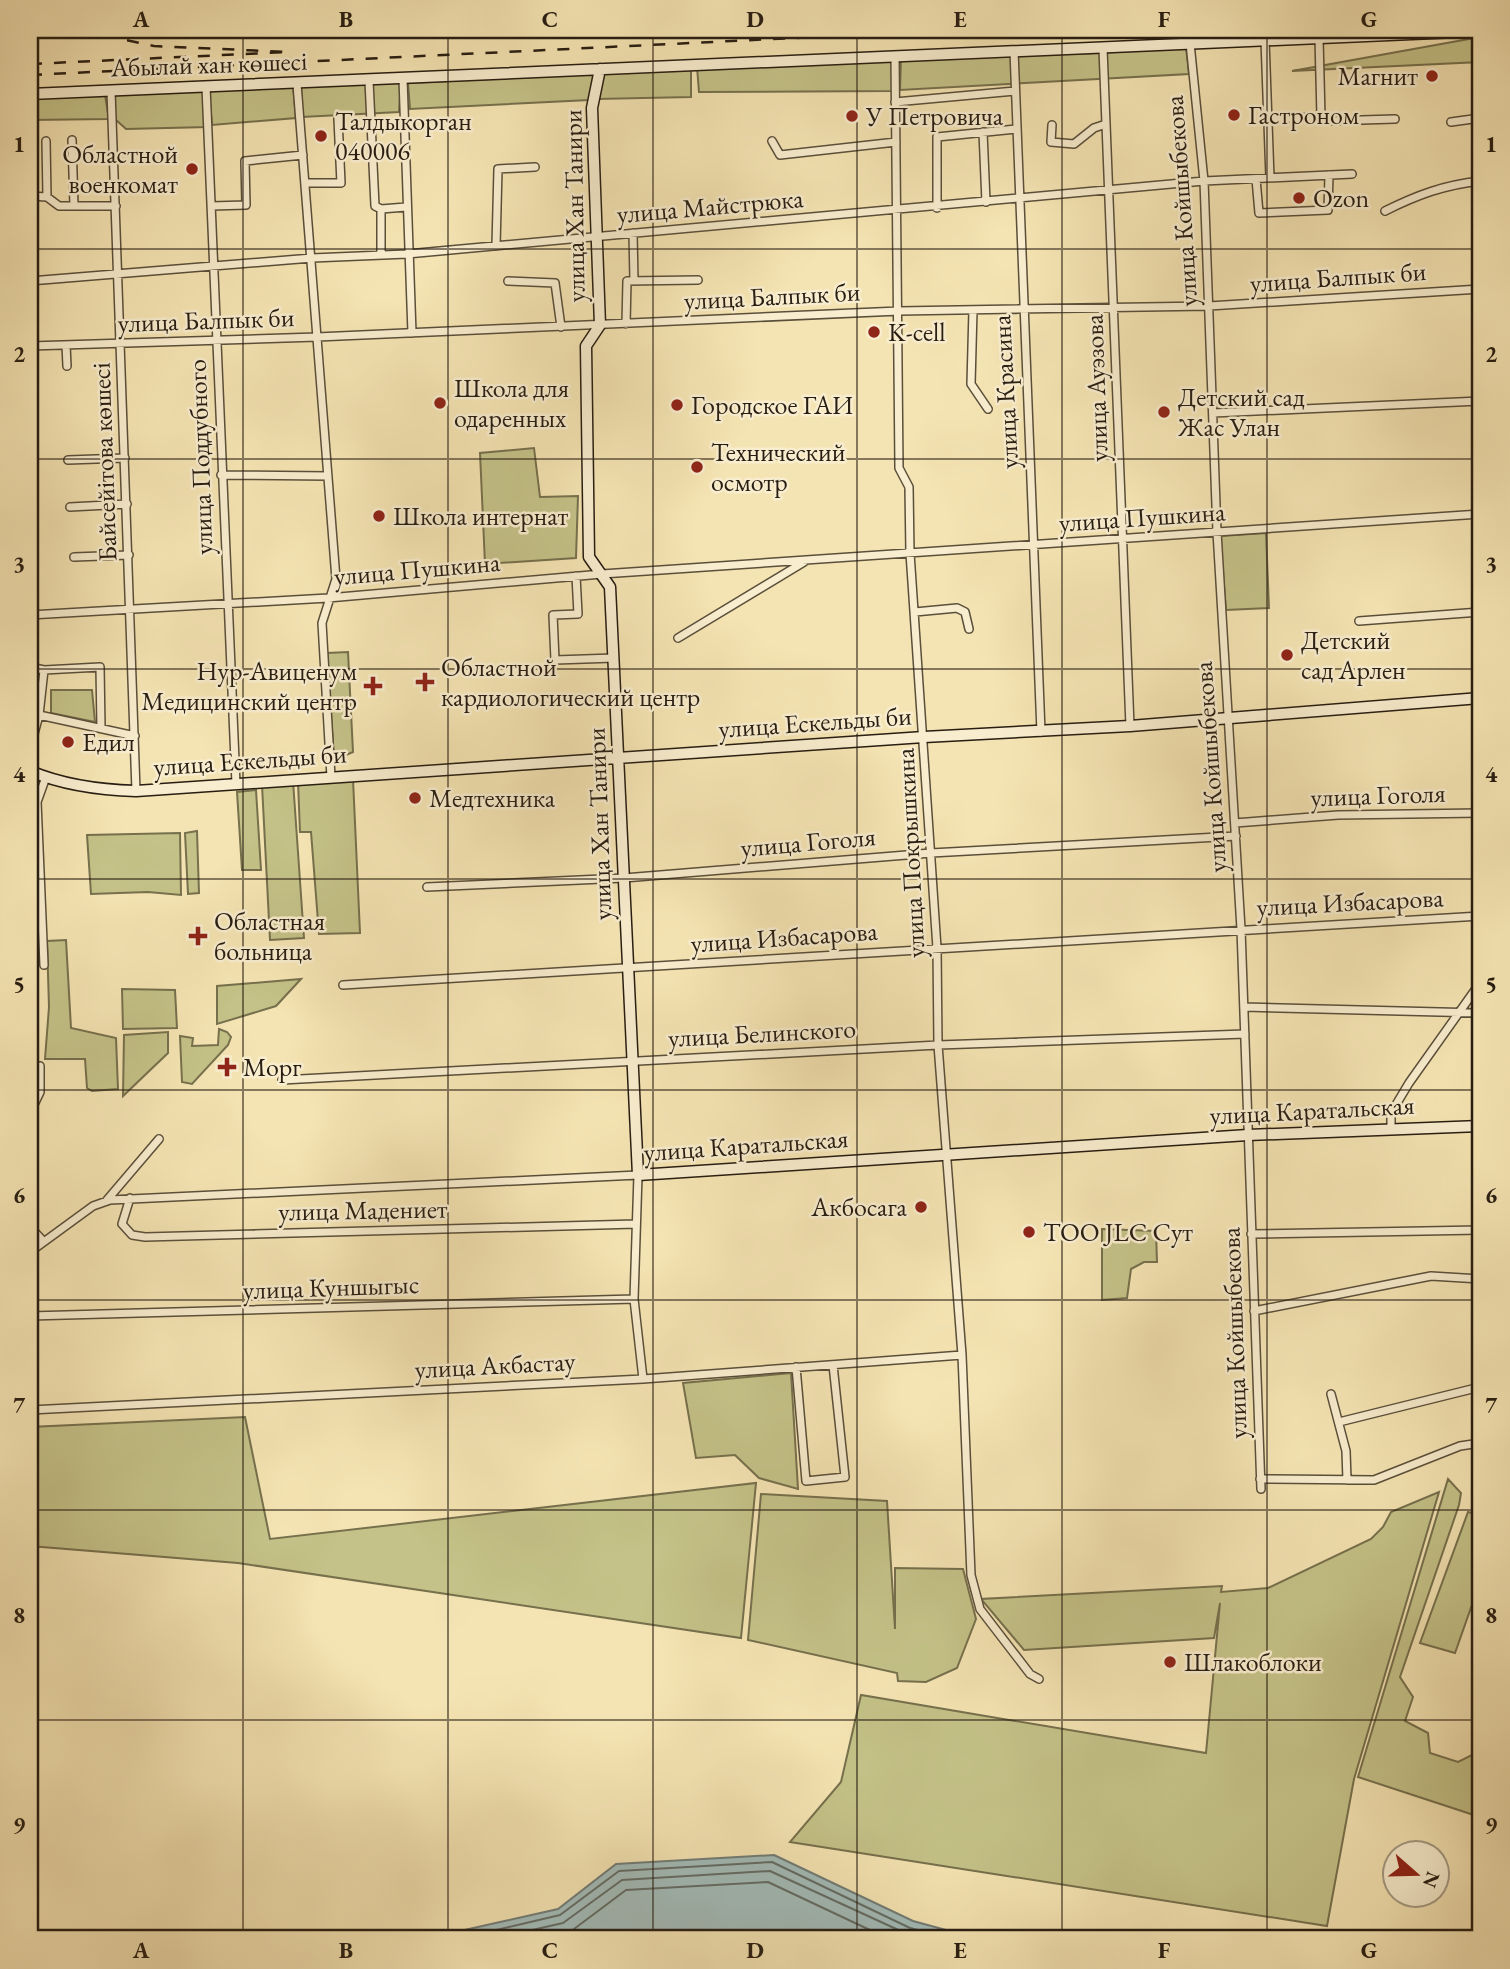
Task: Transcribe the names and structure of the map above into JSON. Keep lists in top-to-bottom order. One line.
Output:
{"streets":{"street":["Абылай хан көшесі","улица Койшыбекова","улица Хан Танири","улица Майстрюка","улица Балпык би","улица Ауэзова","улица Красина","улица Поддубного","Байсейітова көшесі","улица Пушкина","улица Ескельды би","улица Гоголя","улица Покрышкина","улица Избасарова","улица Белинского","улица Каратальская","улица Мадениет","улица Куншыгыс","улица Акбастау"]},"crossings":[["Абылай хан көшесі","улица Койшыбекова"],["Абылай хан көшесі","улица Хан Танири"],["Абылай хан көшесі","улица Ауэзова"],["Абылай хан көшесі","улица Красина"],["Абылай хан көшесі","улица Поддубного"],["Абылай хан көшесі","Байсейітова көшесі"],["Абылай хан көшесі","улица Покрышкина"],["улица Койшыбекова","улица Майстрюка"],["улица Койшыбекова","улица Балпык би"],["улица Койшыбекова","улица Пушкина"],["улица Койшыбекова","улица Ескельды би"],["улица Койшыбекова","улица Гоголя"],["улица Койшыбекова","улица Избасарова"],["улица Койшыбекова","улица Белинского"],["улица Койшыбекова","улица Каратальская"],["улица Хан Танири","улица Майстрюка"],["улица Хан Танири","улица Балпык би"],["улица Хан Танири","улица Пушкина"],["улица Хан Танири","улица Ескельды би"],["улица Хан Танири","улица Гоголя"],["улица Хан Танири","улица Избасарова"],["улица Хан Танири","улица Белинского"],["улица Хан Танири","улица Каратальская"],["улица Хан Танири","улица Мадениет"],["улица Хан Танири","улица Куншыгыс"],["улица Хан Танири","улица Акбастау"],["улица Майстрюка","улица Ауэзова"],["улица Майстрюка","улица Красина"],["улица Майстрюка","улица Поддубного"],["улица Майстрюка","Байсейітова көшесі"],["улица Майстрюка","улица Покрышкина"],["улица Балпык би","улица Ауэзова"],["улица Балпык би","улица Красина"],["улица Балпык би","улица Поддубного"],["улица Балпык би","Байсейітова көшесі"],["улица Балпык би","улица Покрышкина"],["улица Ауэзова","улица Пушкина"],["улица Ауэзова","улица Ескельды би"],["улица Красина","улица Пушкина"],["улица Красина","улица Ескельды би"],["улица Поддубного","улица Пушкина"],["улица Поддубного","улица Ескельды би"],["Байсейітова көшесі","улица Пушкина"],["Байсейітова көшесі","улица Ескельды би"],["улица Пушкина","улица Покрышкина"],["улица Ескельды би","улица Покрышкина"],["улица Гоголя","улица Покрышкина"],["улица Покрышкина","улица Избасарова"],["улица Покрышкина","улица Белинского"],["улица Покрышкина","улица Каратальская"],["улица Покрышкина","улица Акбастау"],["улица Каратальская","улица Мадениет"]],"places":{"other":["Магнит","Гастроном","У Петровича","Талдыкорган 040006","Областной военкомат","Ozon","K-cell","Школа для одаренных","Городское ГАИ","Детский сад Жас Улан","Технический осмотр","Школа интернат","Детский сад Арлен","Едил","Медтехника","Акбосага","ТОО JLC Сут","Шлакоблоки"],"health":["Областной кардиологический центр","Нур-Авиценум Медицинский центр","Областная больница","Морг"]},"north":"right","grid":{"columns":["A","B","C","D","E","F","G"],"rows":["1","2","3","4","5","6","7","8","9"]}}
